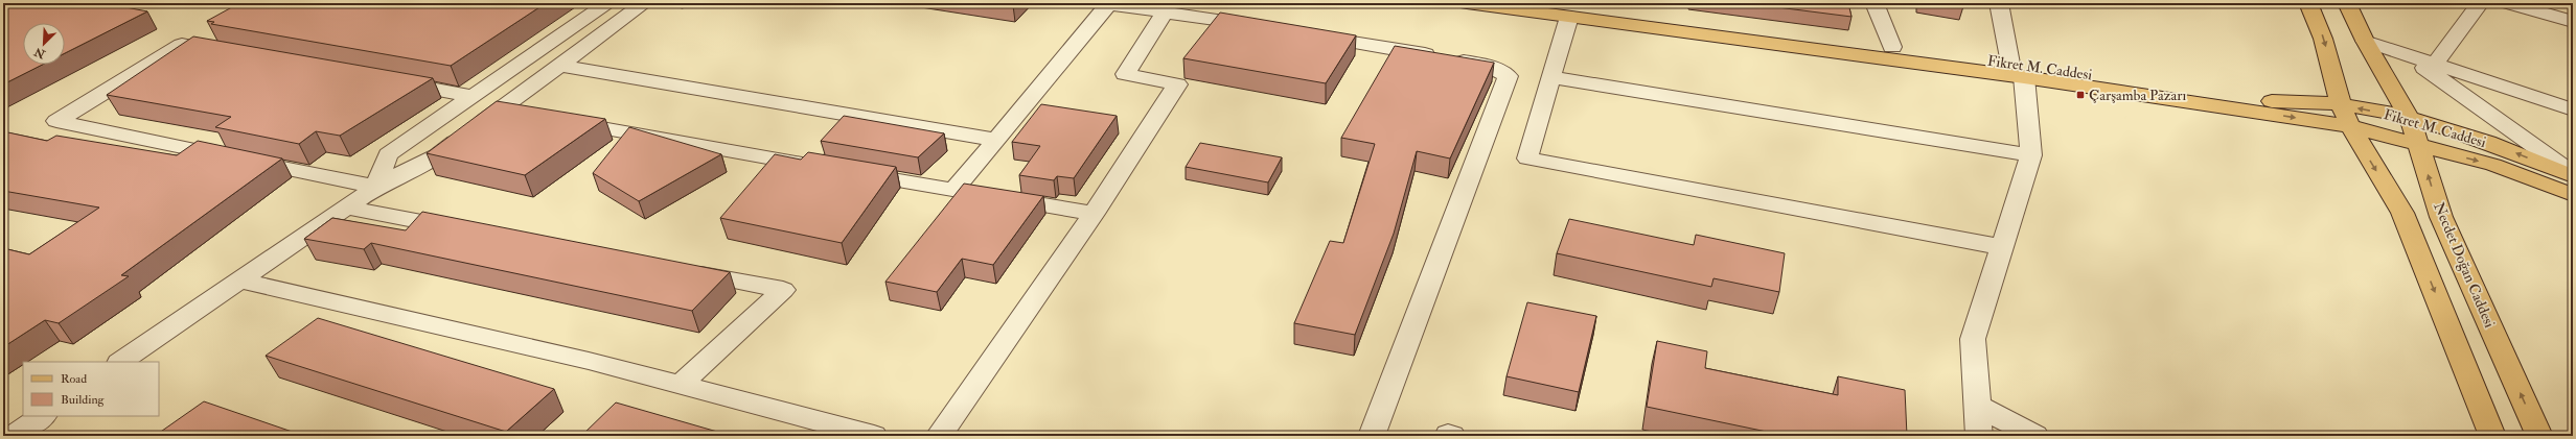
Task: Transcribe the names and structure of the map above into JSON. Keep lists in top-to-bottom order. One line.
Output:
{"streets":{"main road":["Fikret M. Caddesi","Necdet Doğan Caddesi"]},"crossings":[["Fikret M. Caddesi","Necdet Doğan Caddesi"]],"places":{"transit":["Çarşamba Pazarı"]},"legend":["Road","Building"],"north":"bottom left"}
